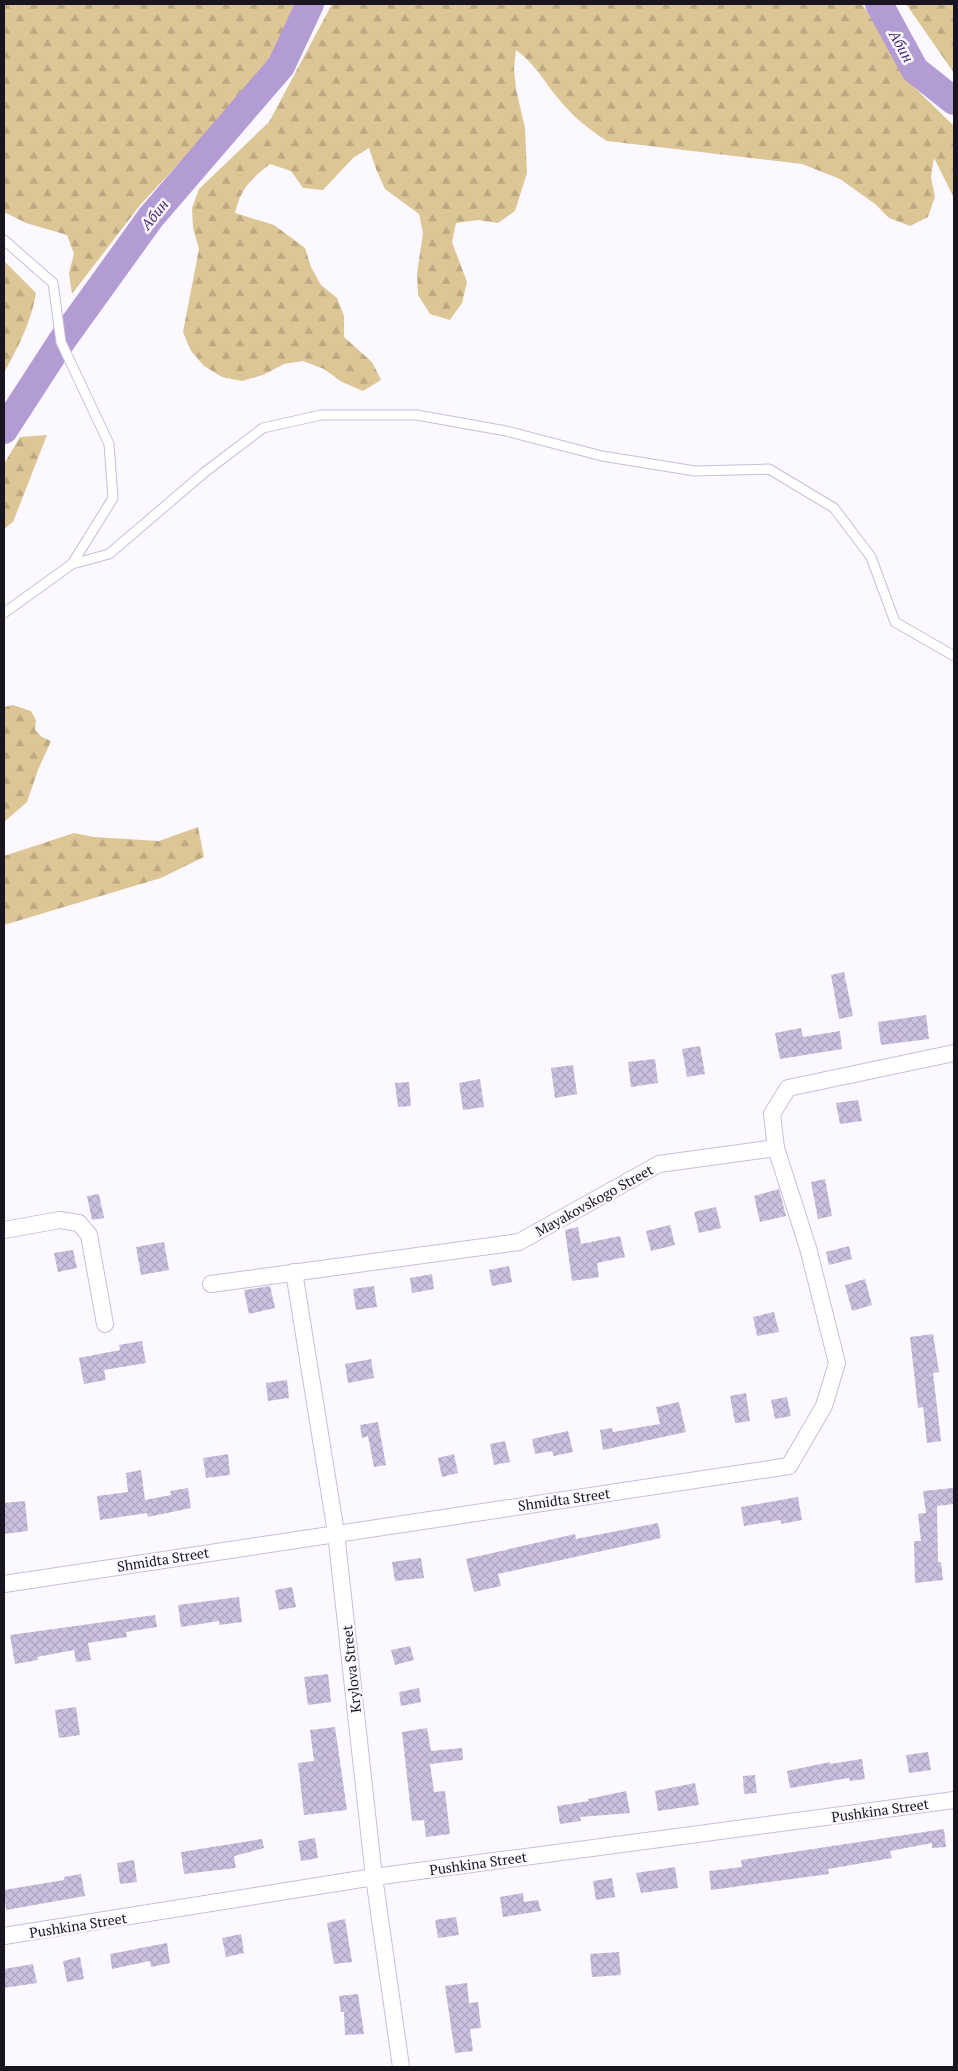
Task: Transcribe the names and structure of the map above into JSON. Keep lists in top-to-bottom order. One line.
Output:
{"streets":{"street":["Mayakovskogo Street","Shmidta Street","Krylova Street","Pushkina Street"]},"crossings":[["Mayakovskogo Street","Shmidta Street"],["Mayakovskogo Street","Krylova Street"],["Shmidta Street","Krylova Street"],["Krylova Street","Pushkina Street"]],"water":["Абин"]}
